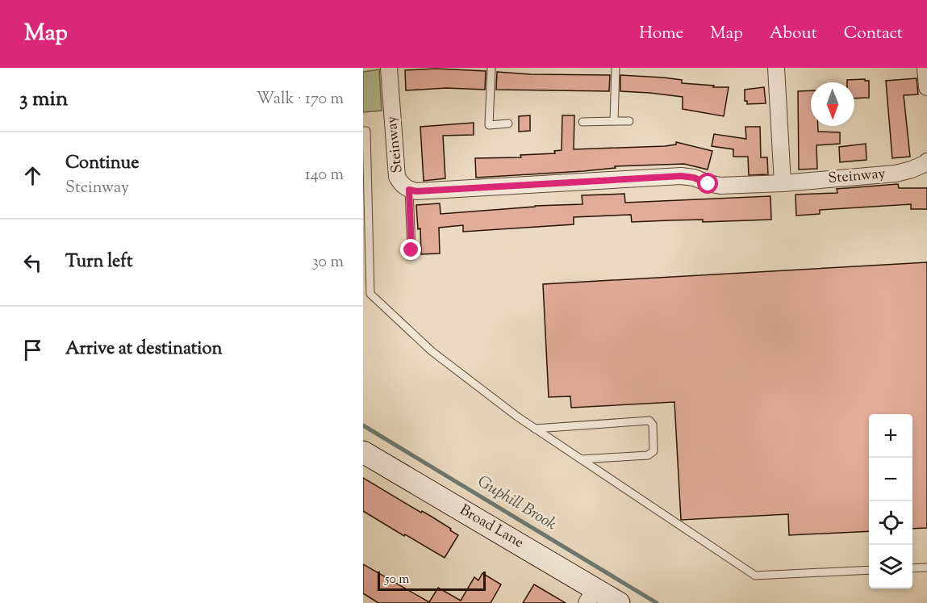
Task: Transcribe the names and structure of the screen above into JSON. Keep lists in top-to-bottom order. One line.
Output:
{"streets":{"street":["Steinway","Broad Lane"]},"water":["Guphill Brook"],"scale_bar":"50 m","north":"bottom","page":{"header":"Map","nav":["Home","Map","About","Contact"],"heading":["3 min","Walk · 170 m"],"list":[["Continue","Steinway","140 m"],["Turn left","30 m"],"Arrive at destination"],"map_buttons":["+","−"],"scale":"50 m"}}
